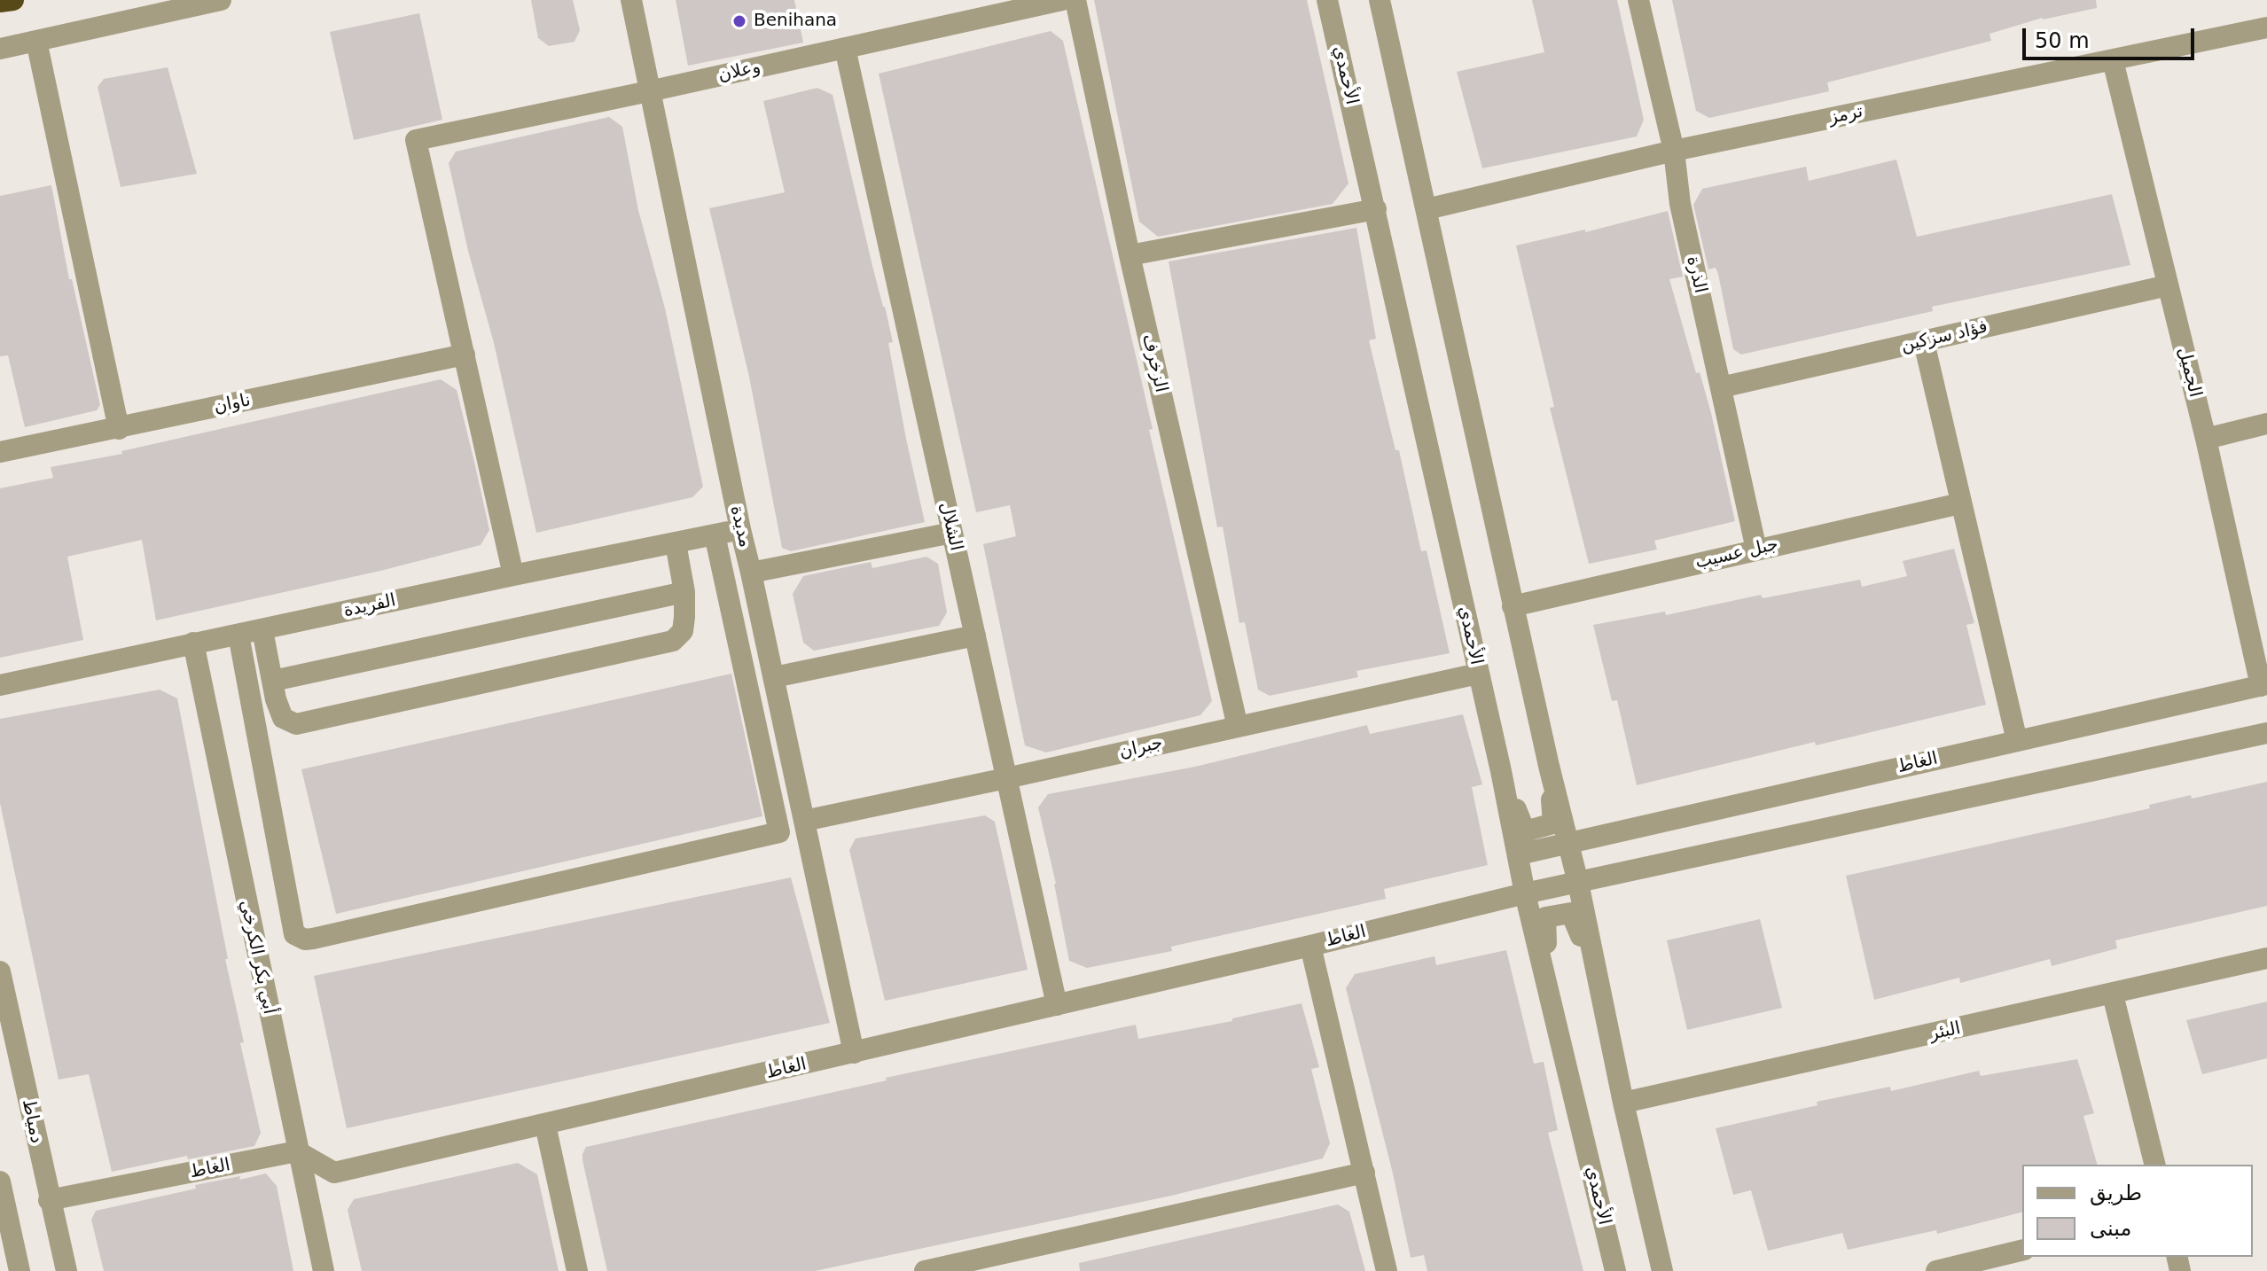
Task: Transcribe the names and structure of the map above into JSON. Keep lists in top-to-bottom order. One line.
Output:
{"streets":{"street":["وعلان","الأحمدي","ترمز","الذرة","فؤاد سزكين","الزخرف","الجميل","ناوان","مديدة","الشلال","جبل عسيب","الفريدة","جبران","الغاط","أبي بكر الكرخي","البئر","دمياط"]},"crossings":[["وعلان","ناوان"],["وعلان","مديدة"],["وعلان","الشلال"],["الأحمدي","جبران"],["الأحمدي","الغاط"],["ترمز","الذرة"],["ترمز","الجميل"],["الذرة","فؤاد سزكين"],["الذرة","جبل عسيب"],["فؤاد سزكين","الجميل"],["الزخرف","جبران"],["الجميل","الغاط"],["مديدة","الفريدة"],["مديدة","جبران"],["مديدة","الغاط"],["الشلال","جبران"],["الشلال","الغاط"],["الفريدة","أبي بكر الكرخي"],["الغاط","أبي بكر الكرخي"],["الغاط","دمياط"]],"places":["Benihana"],"legend":["طريق","مبنى"],"scale_bar":"50 m"}
